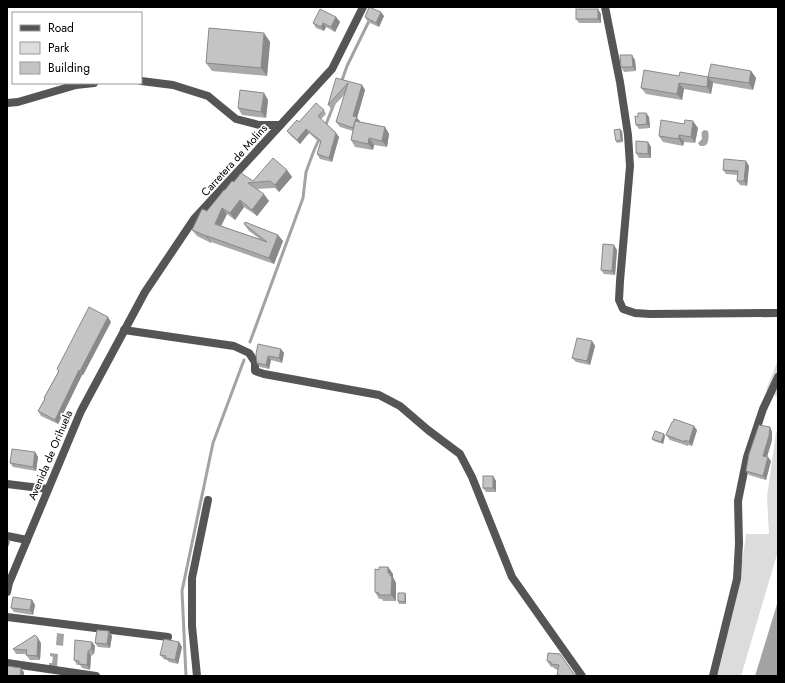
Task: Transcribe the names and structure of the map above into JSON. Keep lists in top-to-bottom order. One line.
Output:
{"streets":{"street":["Carretera de Molins","Avenida de Orihuela"]},"crossings":[["Carretera de Molins","Avenida de Orihuela"]],"legend":["Road","Park","Building"]}
